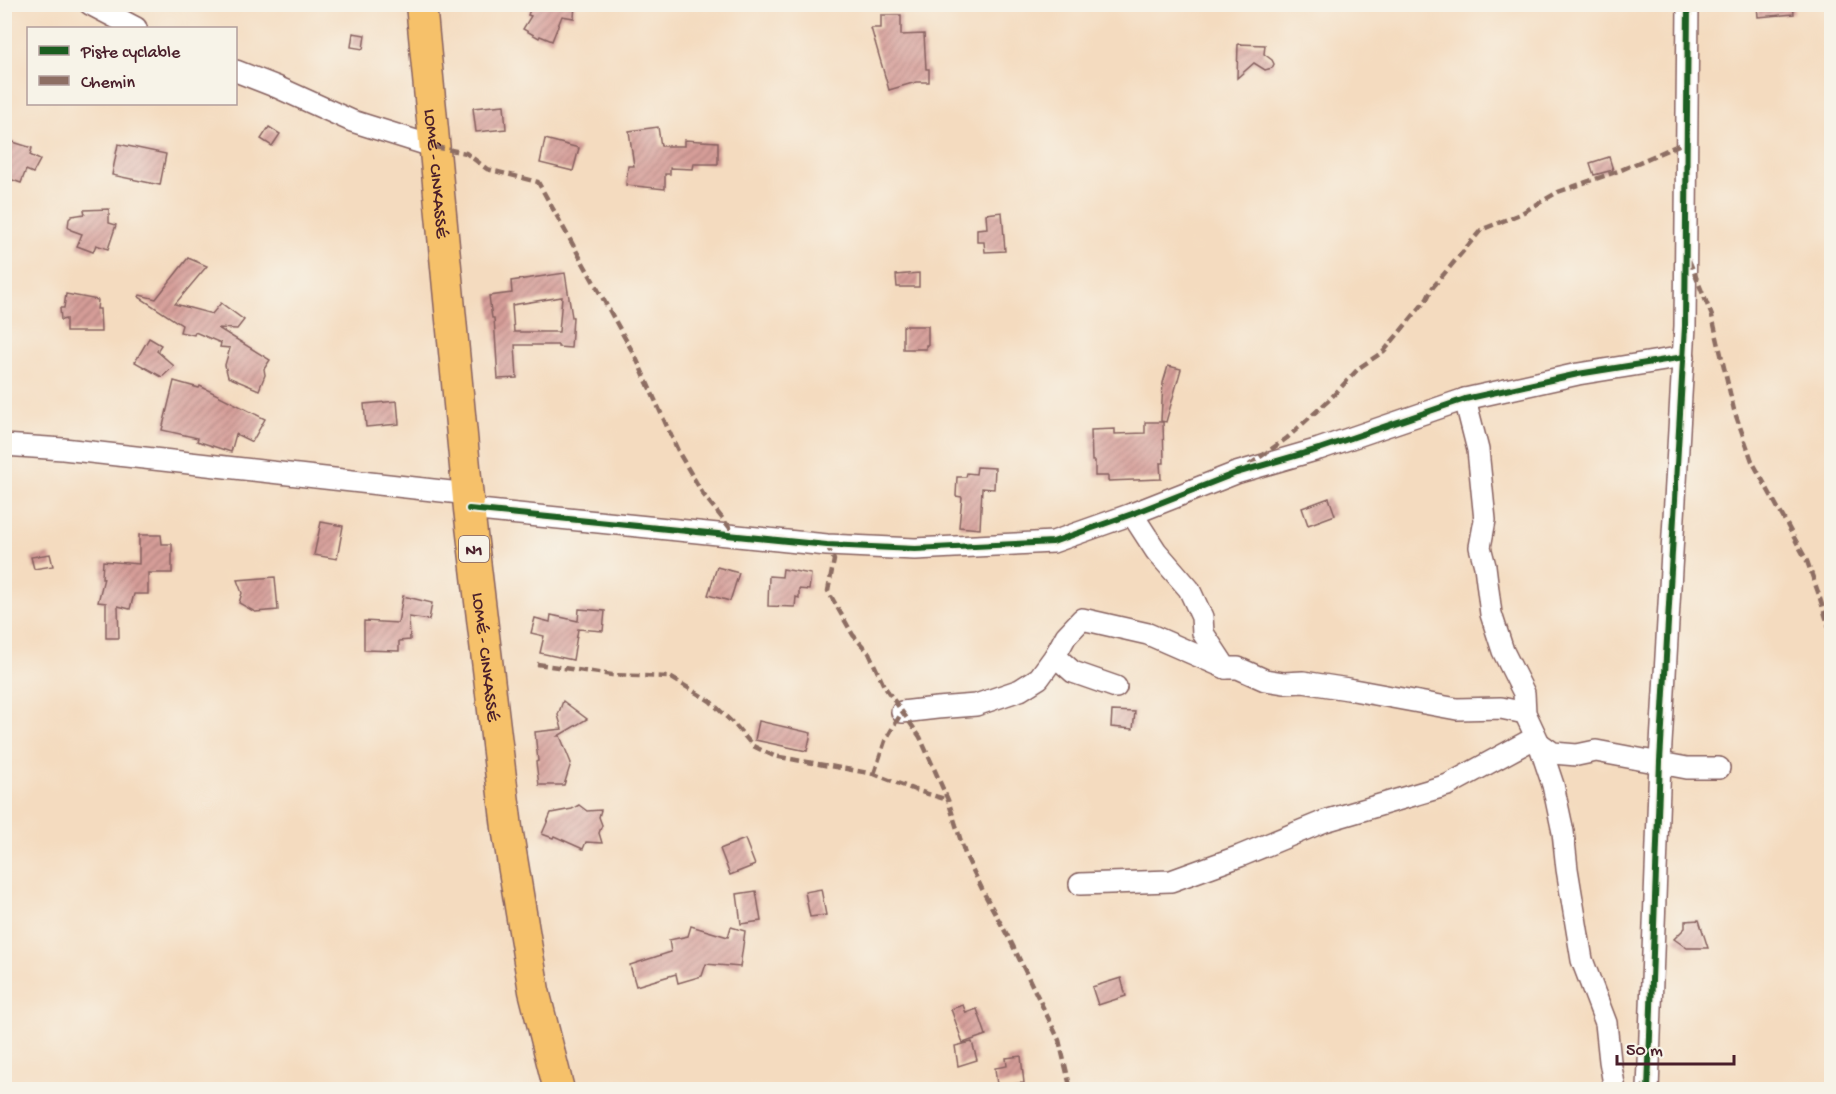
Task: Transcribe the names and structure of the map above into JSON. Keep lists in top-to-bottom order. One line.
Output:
{"streets":{"highway":["LOMÉ - CINKASSÉ","N1"]},"legend":["Piste cyclable","Chemin"],"scale_bar":"50 m"}
